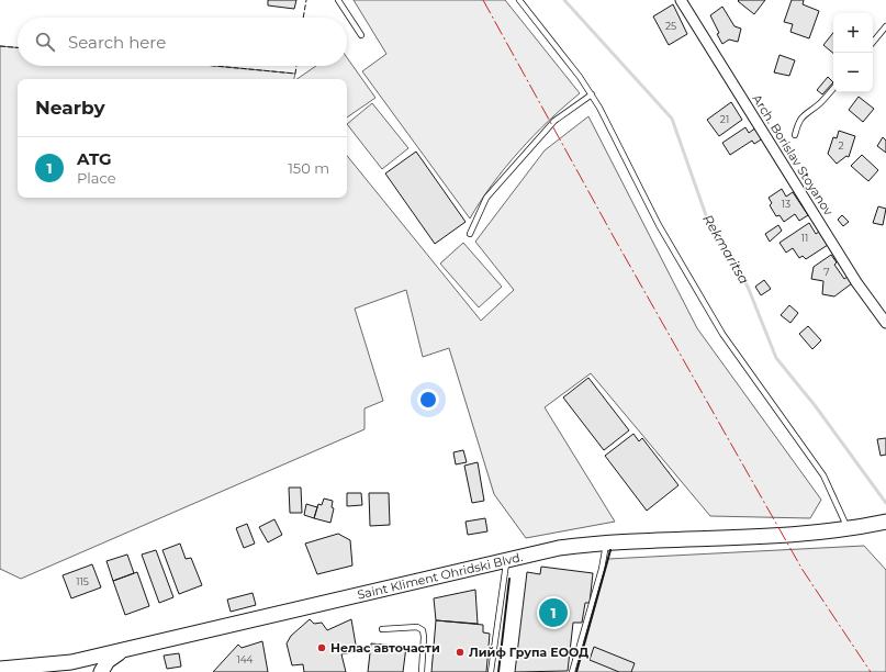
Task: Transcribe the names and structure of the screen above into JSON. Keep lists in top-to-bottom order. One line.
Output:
{"streets":{"main road":["Saint Kliment Ohridski Blvd."],"street":["Аrch. Borislav Stoyanov"]},"water":["Rekmaritsa"],"places":["Нелас авточасти","Лийф Група ЕООД"],"house_numbers":["25","21","2","13","11","7","115","144"],"page":{"map_buttons":["+","−"],"search":"Search here","heading":"Nearby","list":[{"mark":"1","name":"ATG","note":"Place","value":"150 m"}],"pins":"1"}}
